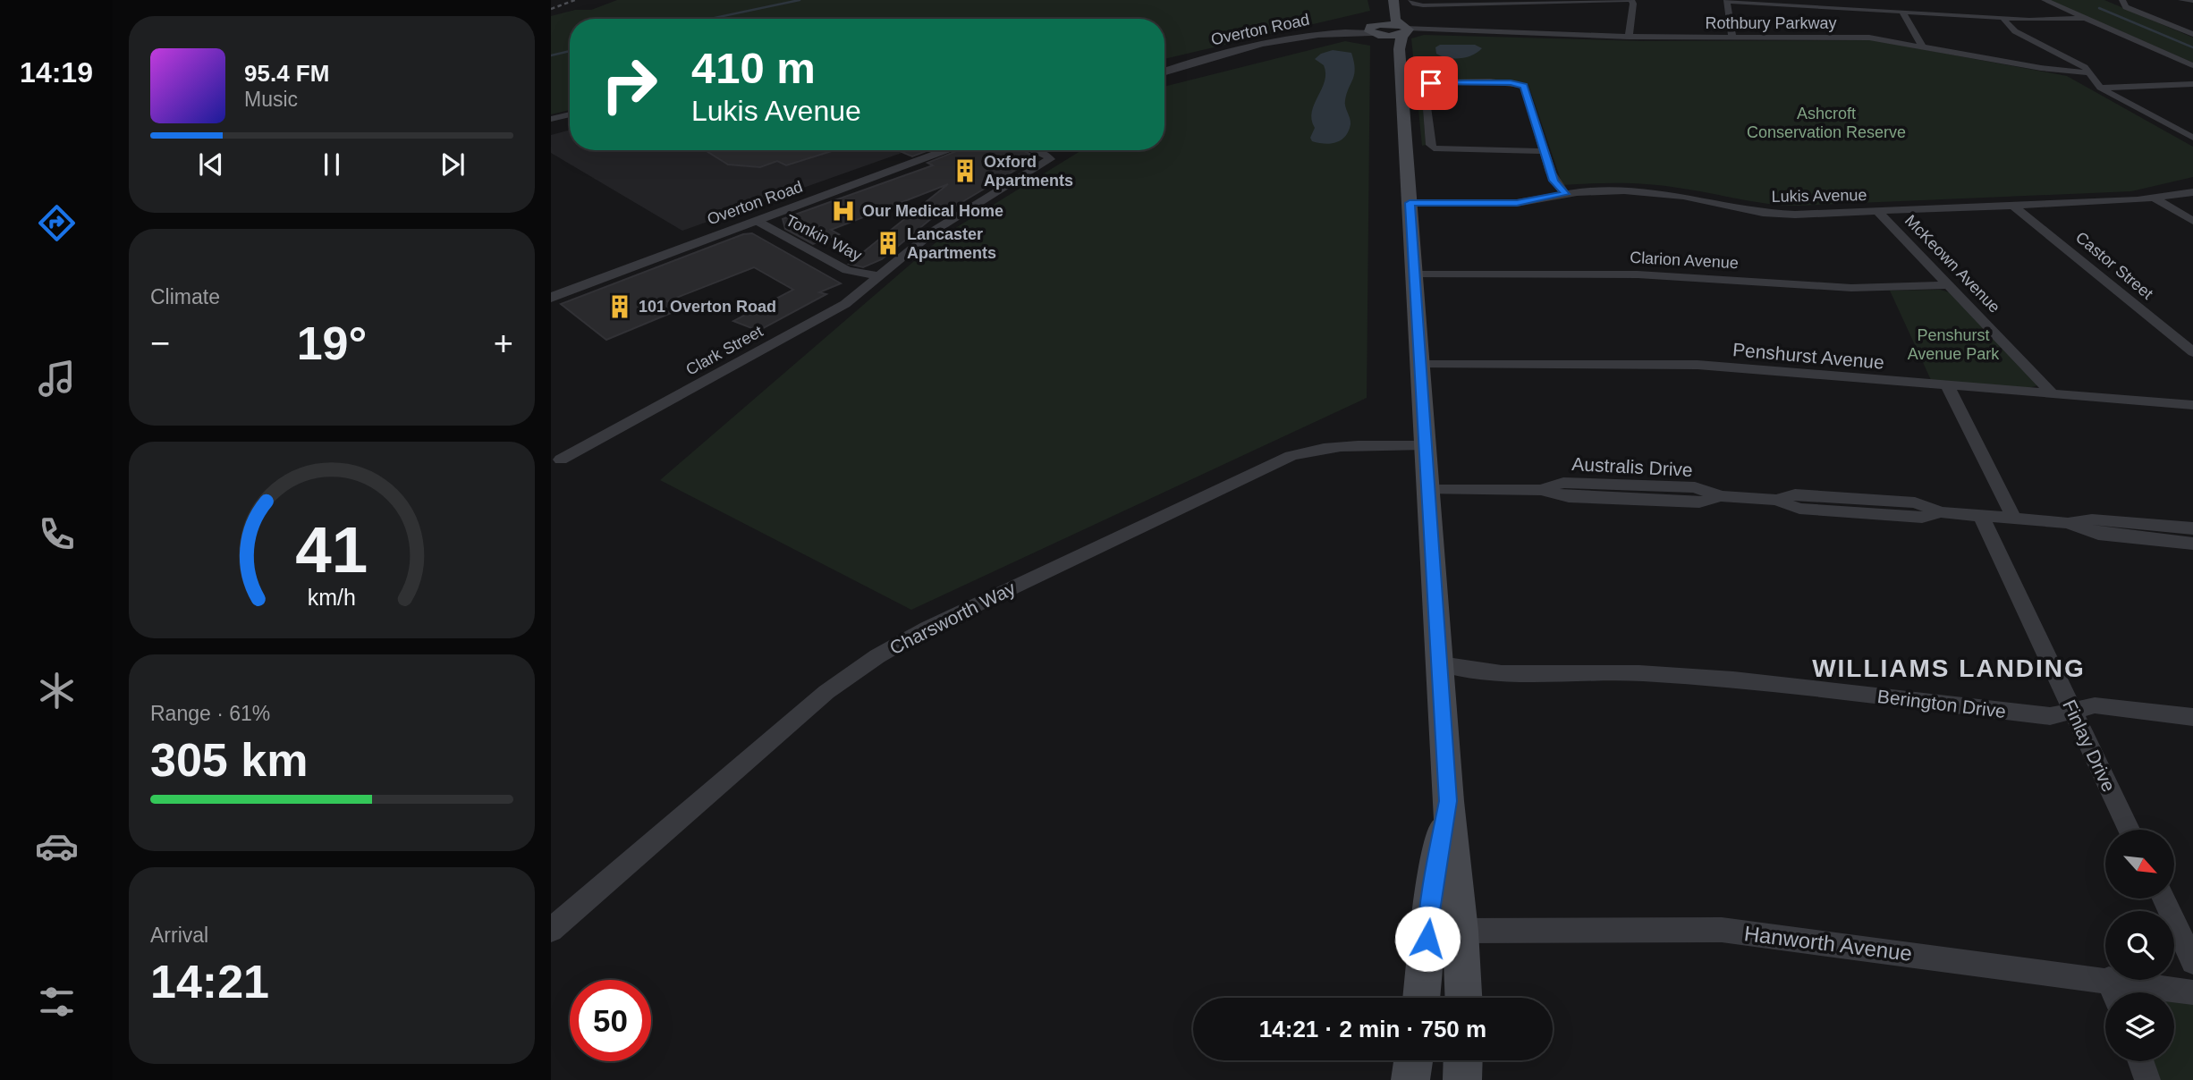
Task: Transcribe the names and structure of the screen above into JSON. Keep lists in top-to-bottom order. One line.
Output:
{"streets":{"street":["Rothbury Parkway","Overton Road","Lukis Avenue","Tonkin Way","Clarion Avenue","McKeown Avenue","Castor Street","Clark Street","Penshurst Avenue","Australis Drive","Charsworth Way","Berington Drive","Finlay Drive","Hanworth Avenue"]},"crossings":[["Overton Road","Tonkin Way"],["Lukis Avenue","McKeown Avenue"],["Lukis Avenue","Castor Street"],["Tonkin Way","Clark Street"],["Clarion Avenue","McKeown Avenue"],["McKeown Avenue","Penshurst Avenue"],["Australis Drive","Finlay Drive"],["Berington Drive","Finlay Drive"]],"districts":["WILLIAMS LANDING"],"parks":["Ashcroft Conservation Reserve","Penshurst Avenue Park"],"places":{"building":["Oxford Apartments","Lancaster Apartments","101 Overton Road"],"hospital":["Our Medical Home"]},"north":"bottom right","page":{"tabs":"14:19","turn":["410 m","Lukis Avenue"],"song":["95.4 FM","Music"],"tile":["Climate",["Range · 61%","305 km"],["Arrival","14:21"]],"heat":["−","19°","+"],"limit":"50","trip":"14:21 · 2 min · 750 m","gauge":["41","km/h"]}}
